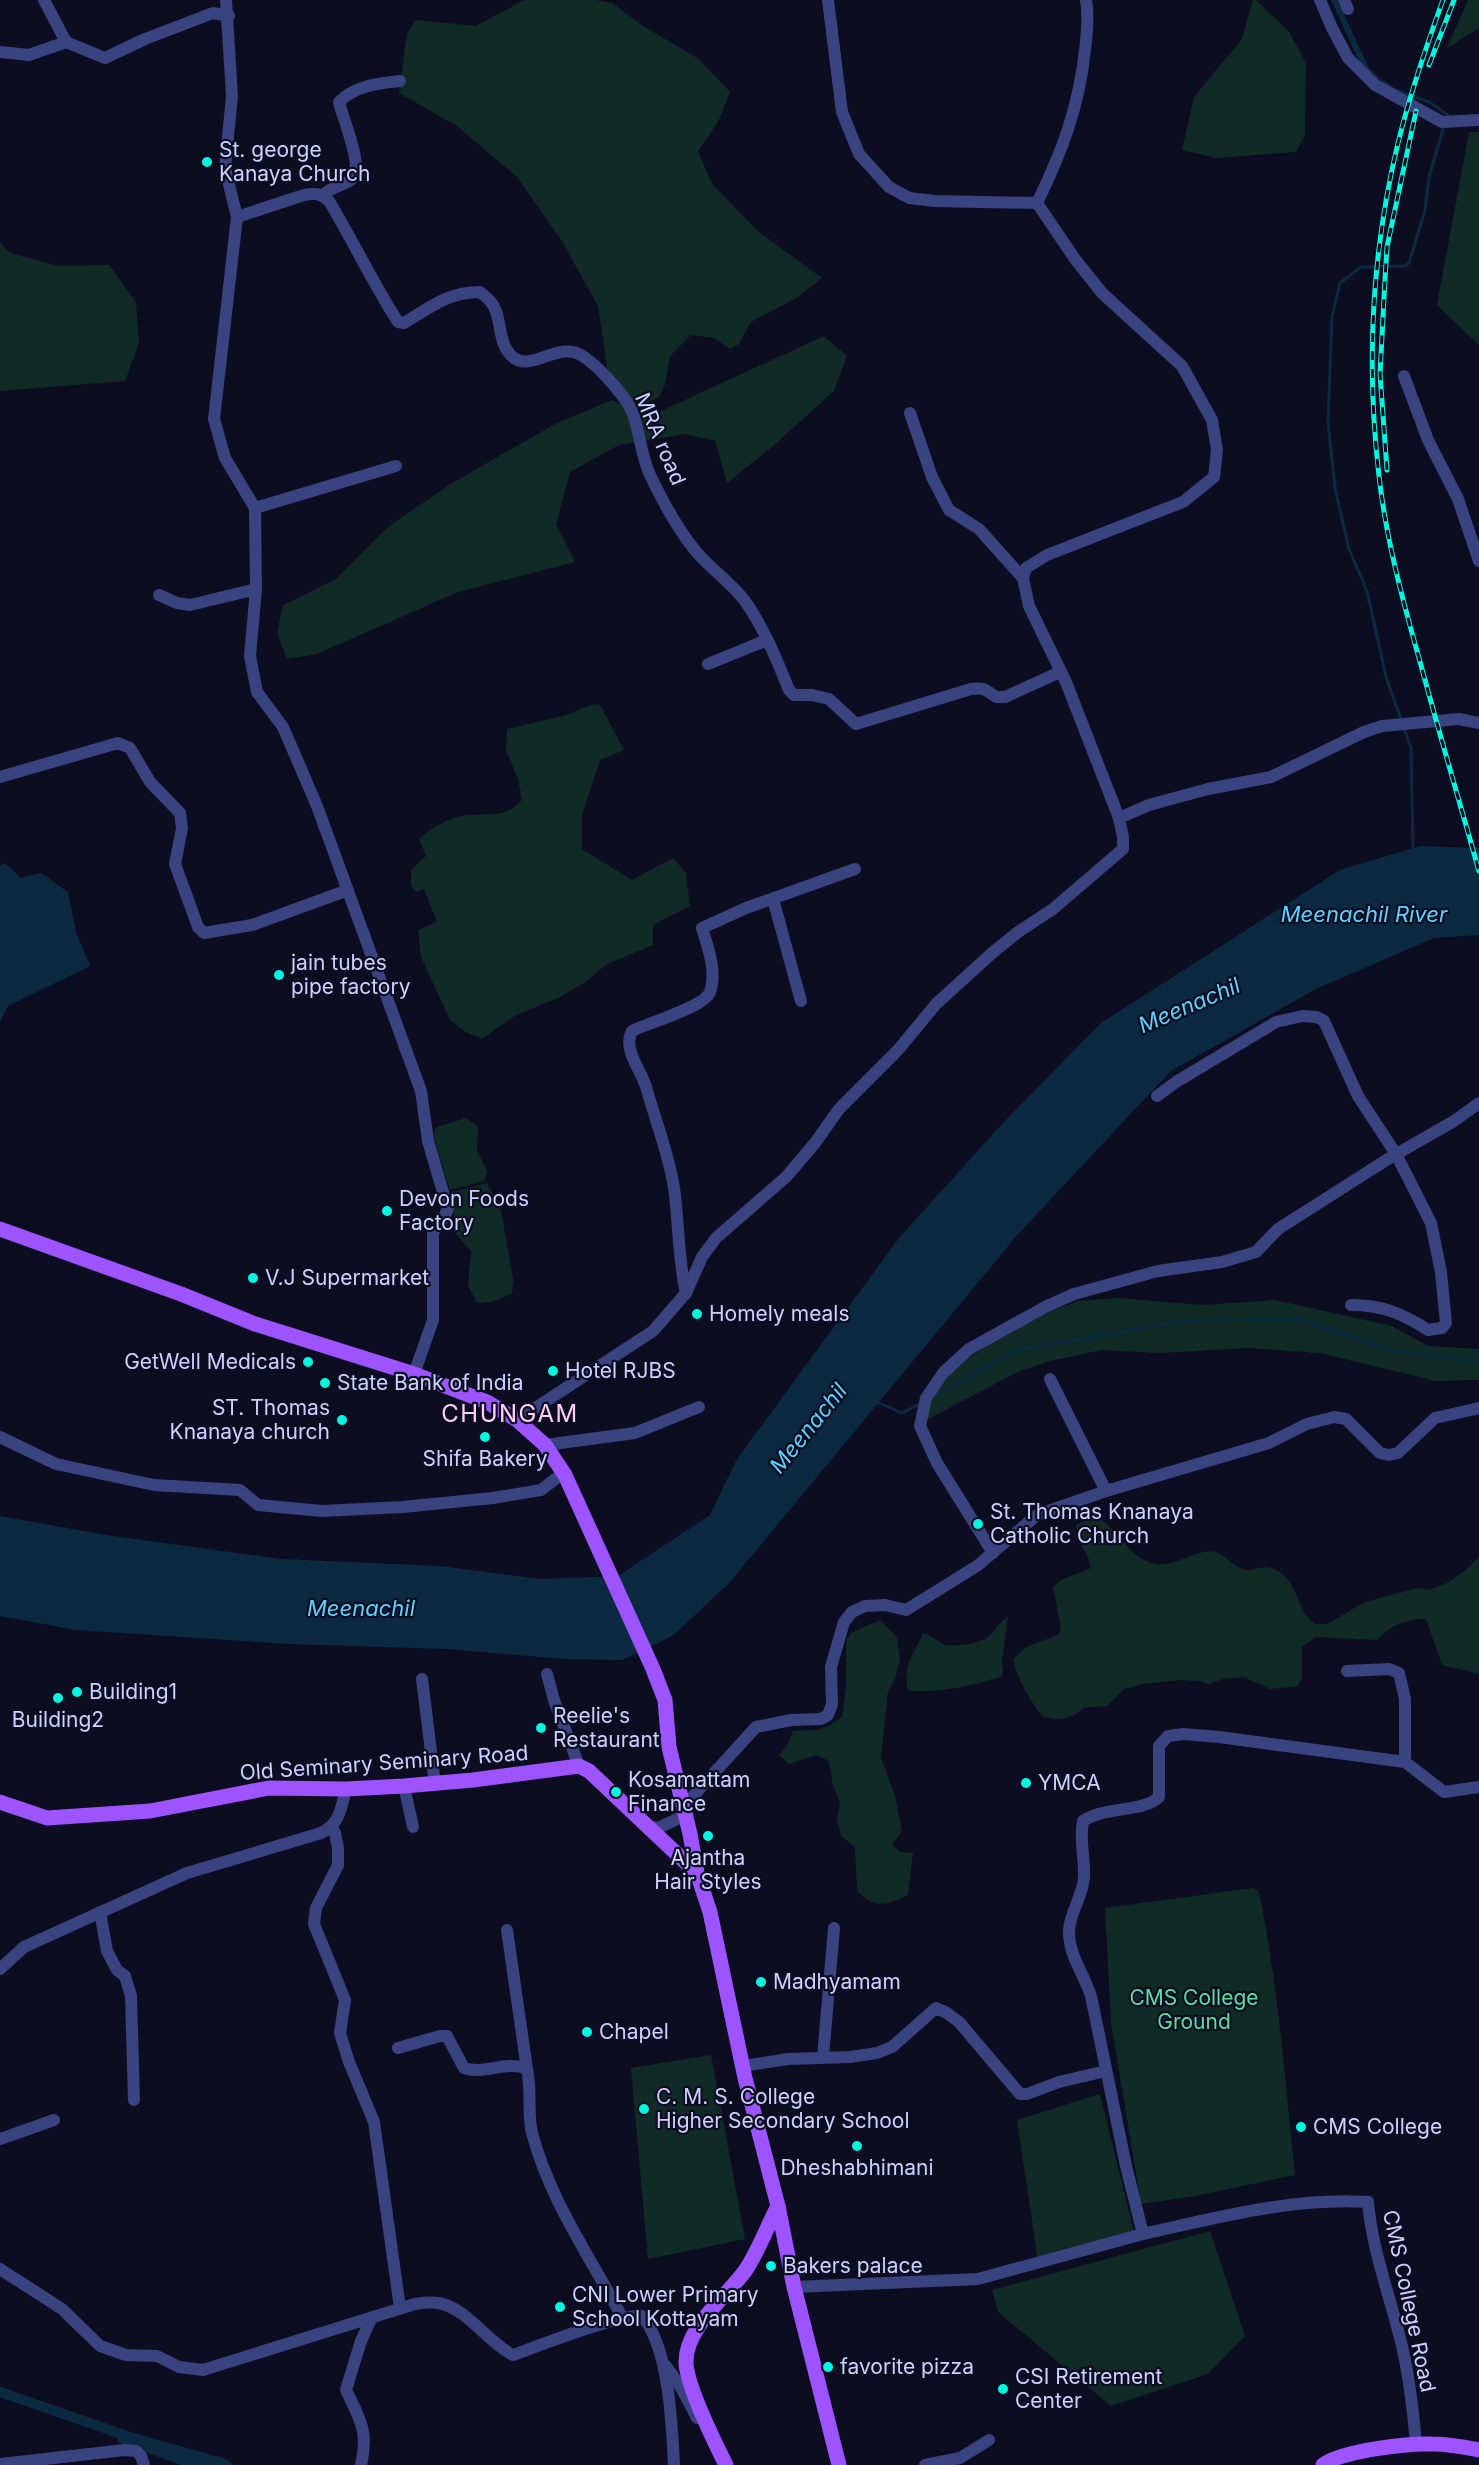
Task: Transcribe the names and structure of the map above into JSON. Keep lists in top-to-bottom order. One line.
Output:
{"streets":{"main road":["Old Seminary Seminary Road"],"street":["MRA road","CMS College Road"]},"districts":["CHUNGAM"],"water":["Meenachil River","Meenachil"],"parks":["CMS College Ground"],"places":["St. george Kanaya Church","jain tubes pipe factory","Devon Foods Factory","V.J Supermarket","Homely meals","GetWell Medicals","Hotel RJBS","State Bank of India","ST. Thomas Knanaya church","Shifa Bakery","St. Thomas Knanaya Catholic Church","Building1","Building2","Reelie's Restaurant","YMCA","Kosamattam Finance","Ajantha Hair Styles","Madhyamam","Chapel","C. M. S. College Higher Secondary School","CMS College","Dheshabhimani","Bakers palace","CNI Lower Primary School Kottayam","favorite pizza","CSI Retirement Center"]}
